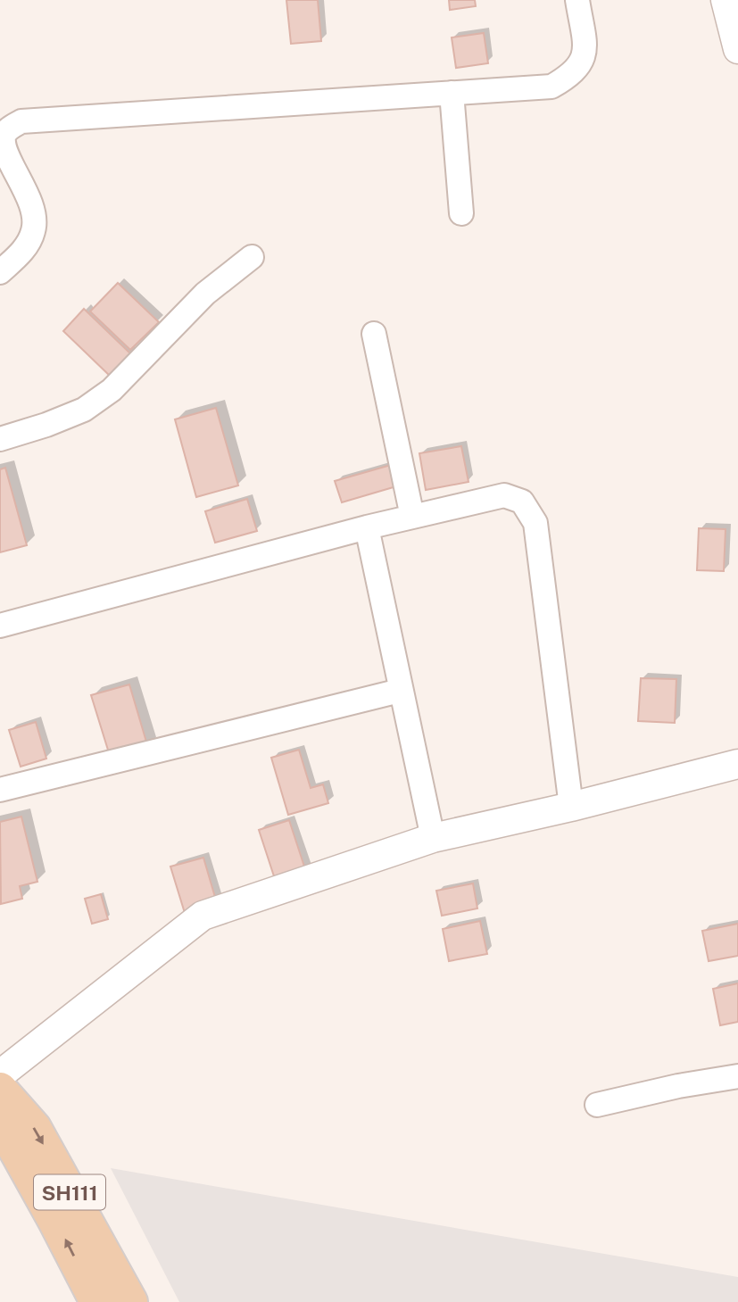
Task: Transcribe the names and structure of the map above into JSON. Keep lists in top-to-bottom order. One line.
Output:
{"streets":{"main road":["SH111"]}}
